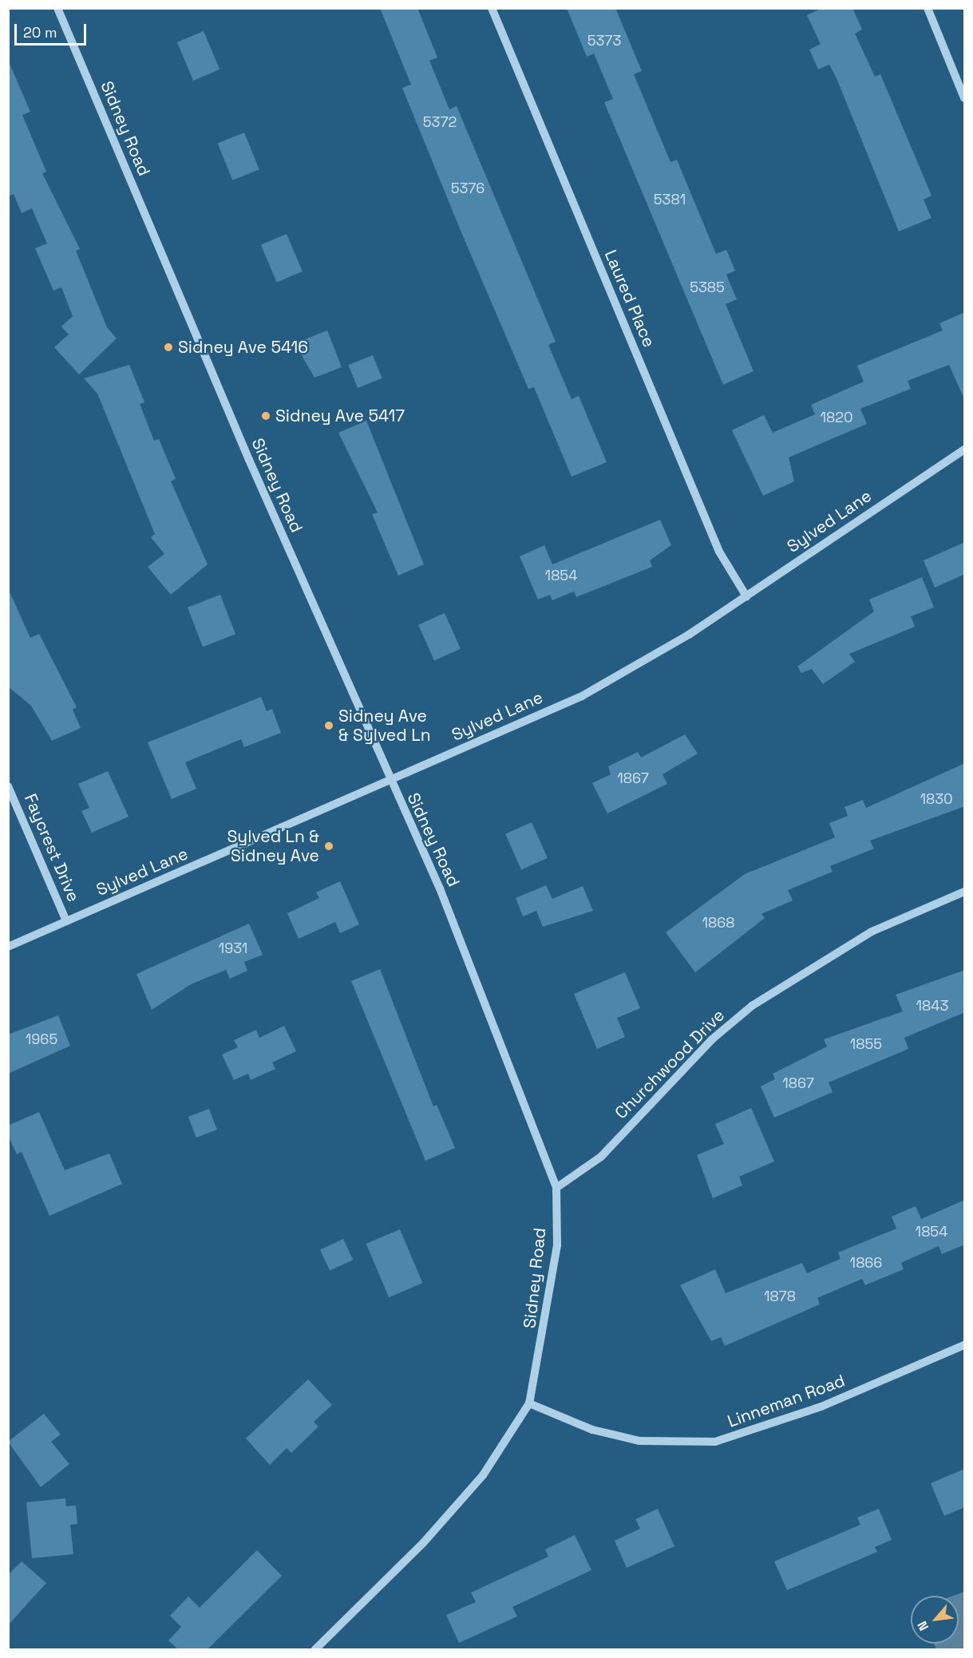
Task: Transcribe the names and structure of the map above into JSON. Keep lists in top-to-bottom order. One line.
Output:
{"streets":{"street":["Sidney Road","Laured Place","Sylved Lane","Faycrest Drive","Churchwood Drive","Linneman Road"]},"crossings":[["Sidney Road","Sylved Lane"],["Sidney Road","Churchwood Drive"],["Sidney Road","Linneman Road"],["Laured Place","Sylved Lane"],["Sylved Lane","Faycrest Drive"]],"places":["Sidney Ave 5416","Sidney Ave 5417","Sidney Ave & Sylved Ln","Sylved Ln & Sidney Ave"],"house_numbers":["5373","5372","5376","5381","5385","1820","1854","1867","1830","1868","1931","1843","1965","1855","1867","1854","1866","1878"],"scale_bar":"20 m","north":"bottom left"}
